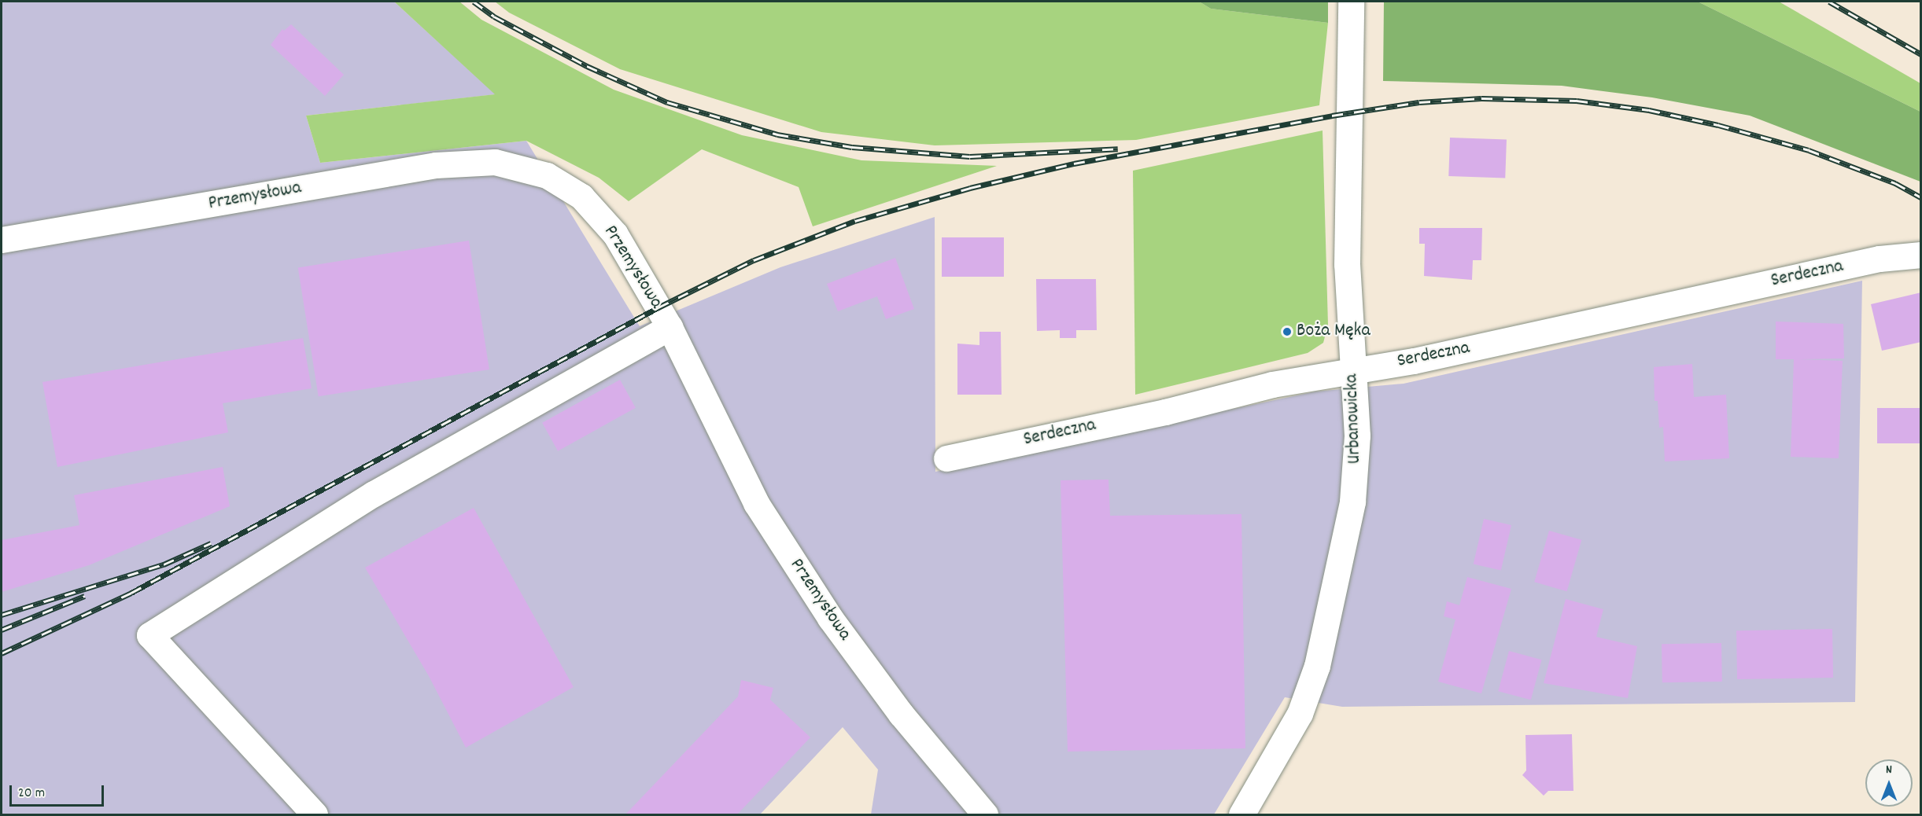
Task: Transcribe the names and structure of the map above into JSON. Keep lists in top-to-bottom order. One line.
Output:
{"streets":{"street":["Przemysłowa","Serdeczna","Urbanowicka"]},"crossings":[["Serdeczna","Urbanowicka"]],"places":["Boża Męka"],"scale_bar":"20 m","north":"top"}
